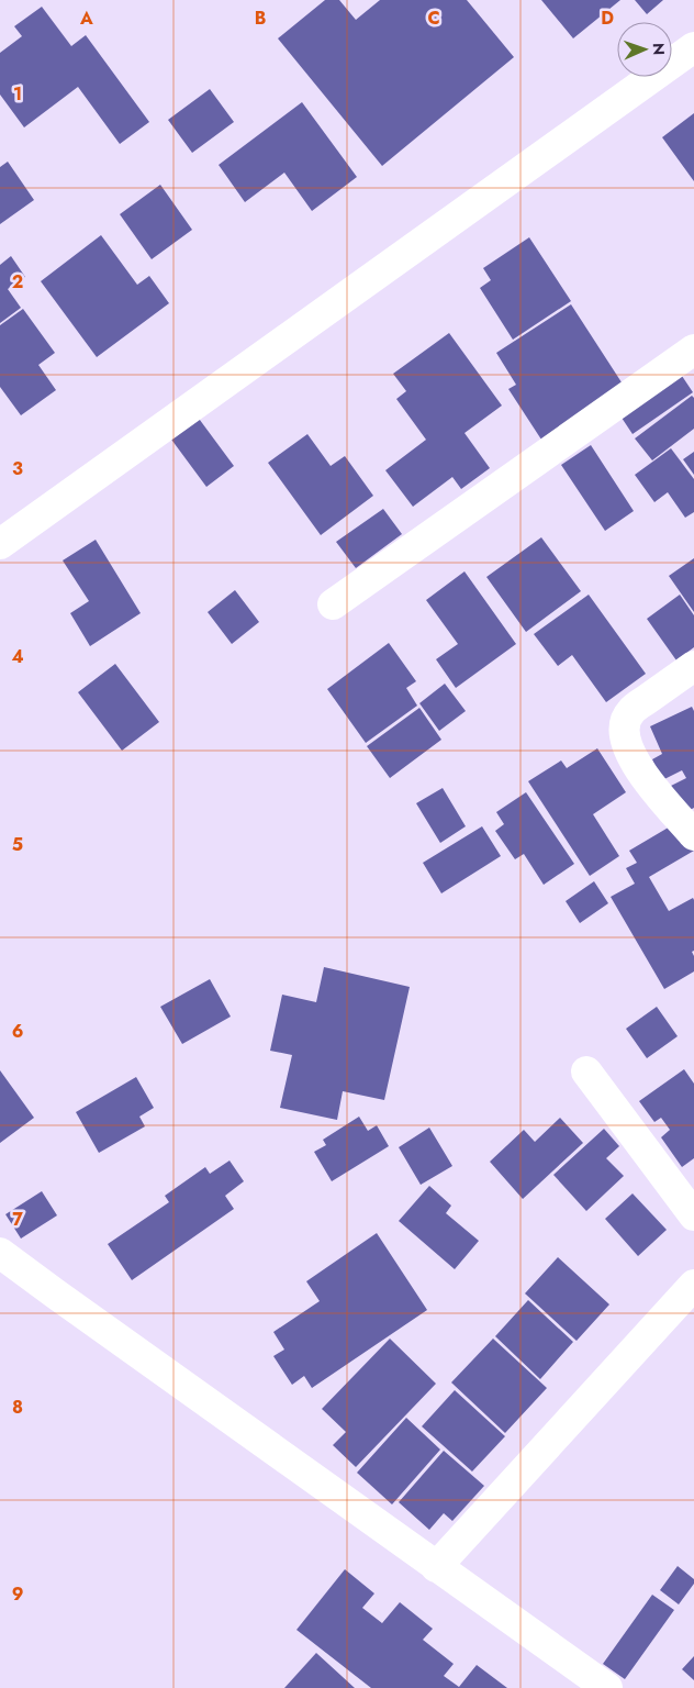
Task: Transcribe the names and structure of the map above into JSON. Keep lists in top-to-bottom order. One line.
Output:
{"north":"right","grid":{"columns":["A","B","C","D"],"rows":["1","2","3","4","5","6","7","8","9"]}}
